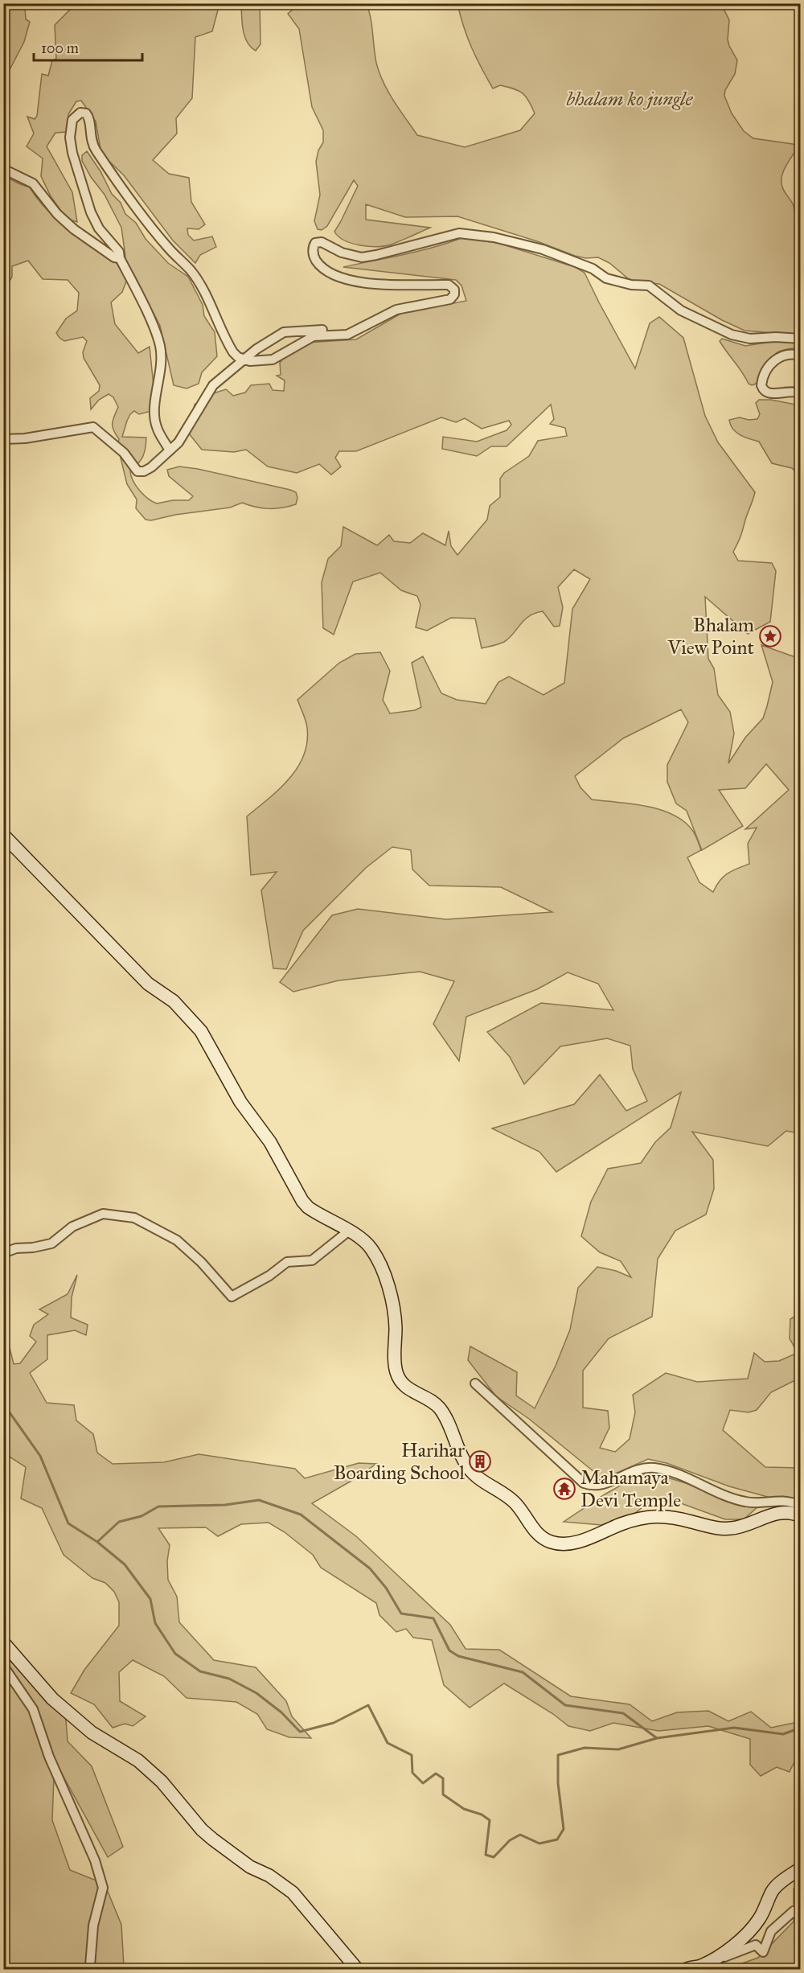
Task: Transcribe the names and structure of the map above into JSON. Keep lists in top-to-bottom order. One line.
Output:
{"parks":["bhalam ko jungle"],"places":{"place":["Bhalam View Point"],"building":["Harihar Boarding School"],"temple":["Mahamaya Devi Temple"]},"scale_bar":"100 m"}
